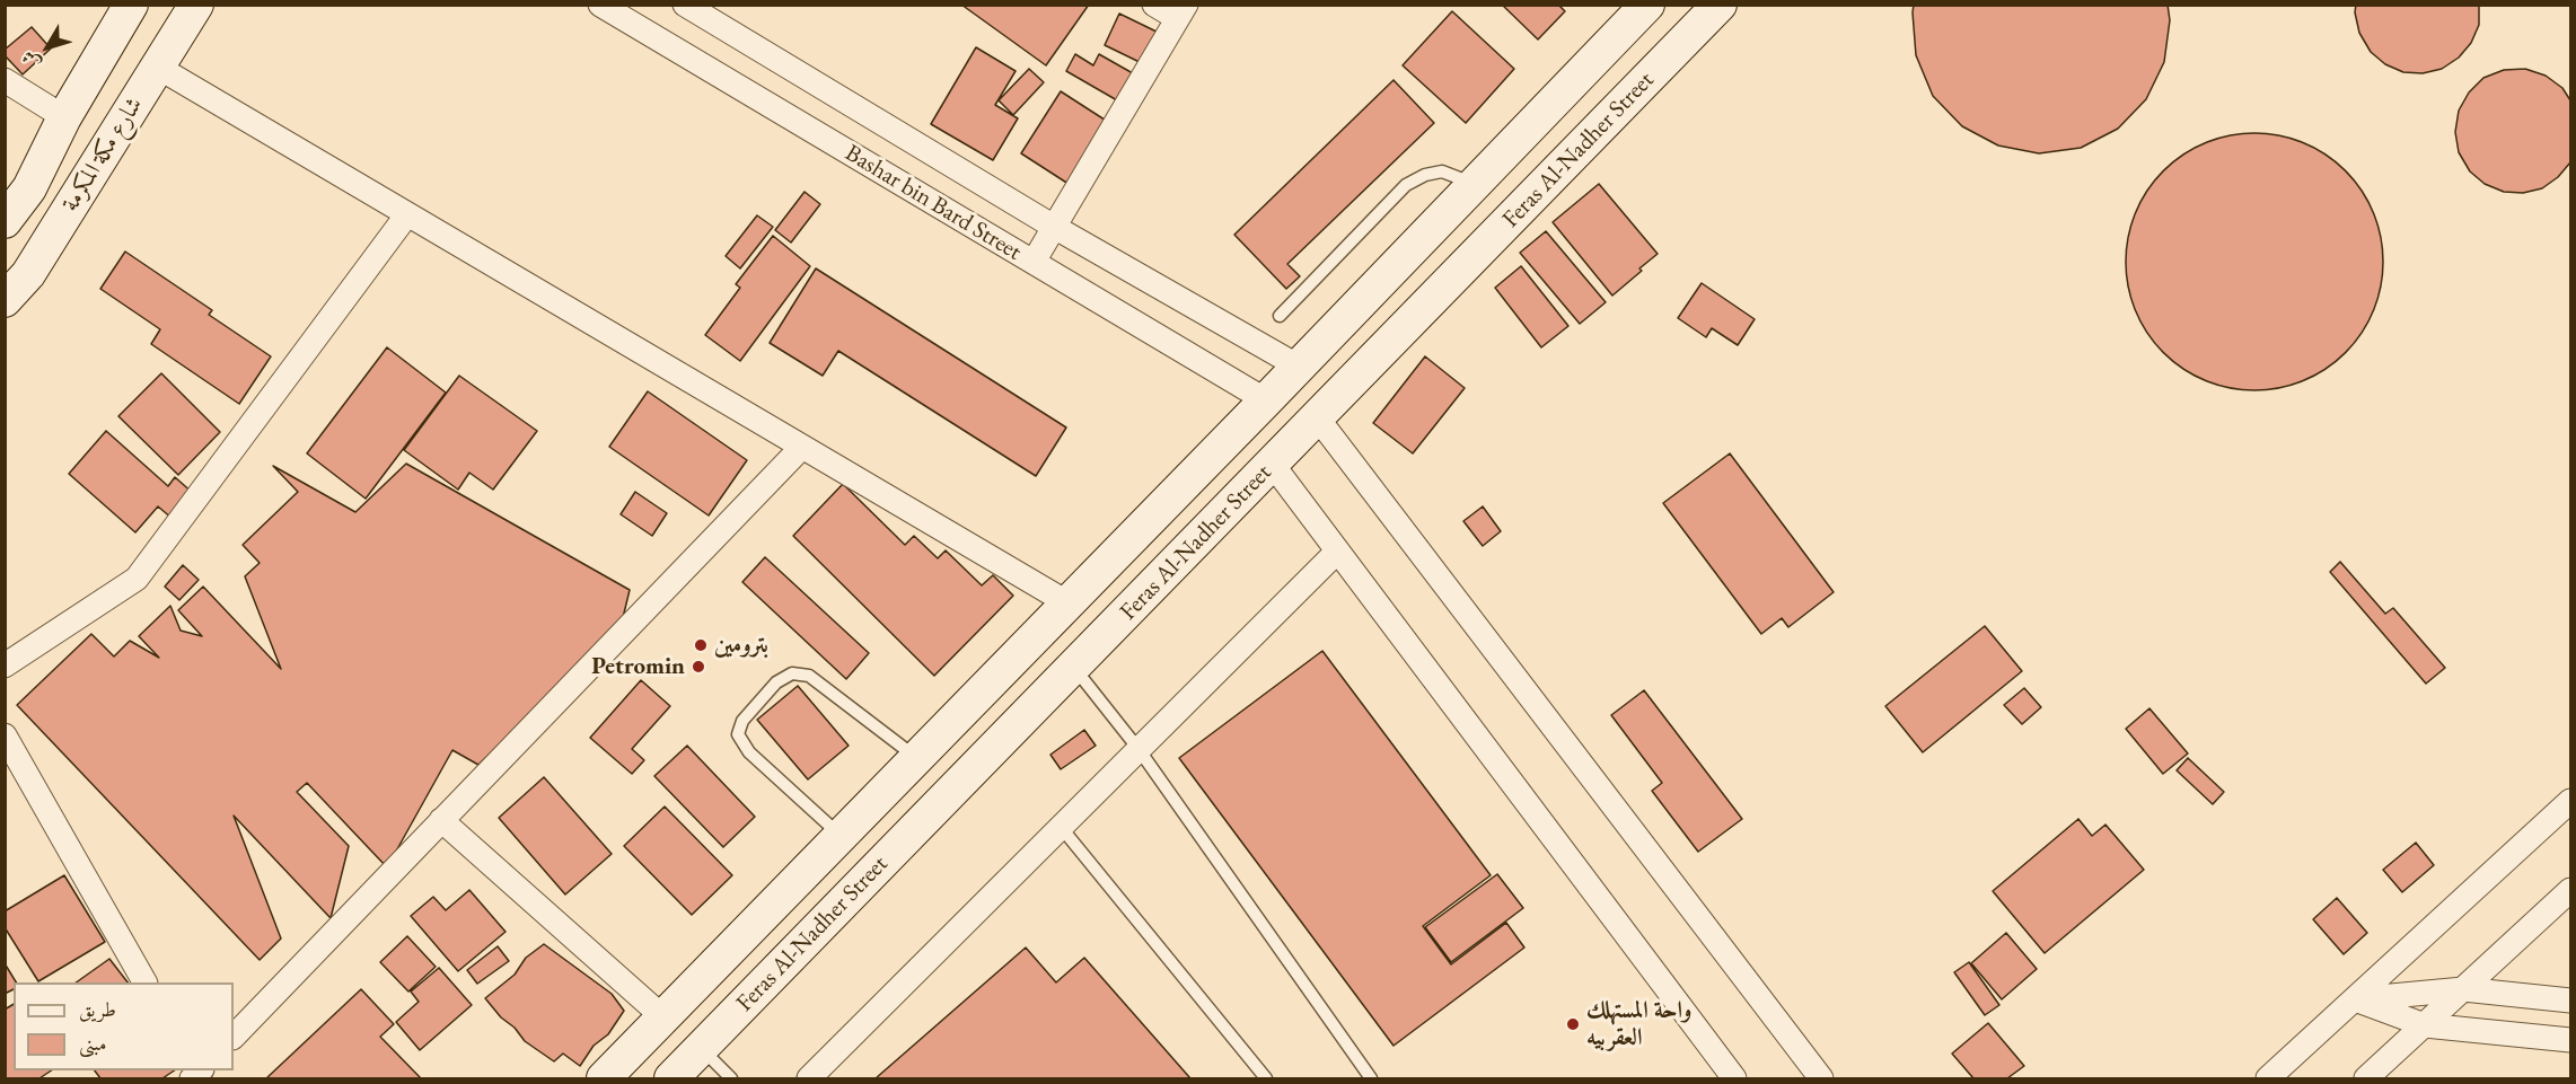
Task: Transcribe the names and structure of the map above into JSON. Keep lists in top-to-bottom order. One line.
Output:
{"streets":{"street":["Feras Al-Nadher Street","شارع مكة المكرمة","Bashar bin Bard Street"]},"crossings":[["Feras Al-Nadher Street","Bashar bin Bard Street"]],"places":["بترومين","Petromin","واحة المستهلك العقربيه"],"legend":["طريق","مبنى"],"north":"bottom left"}
